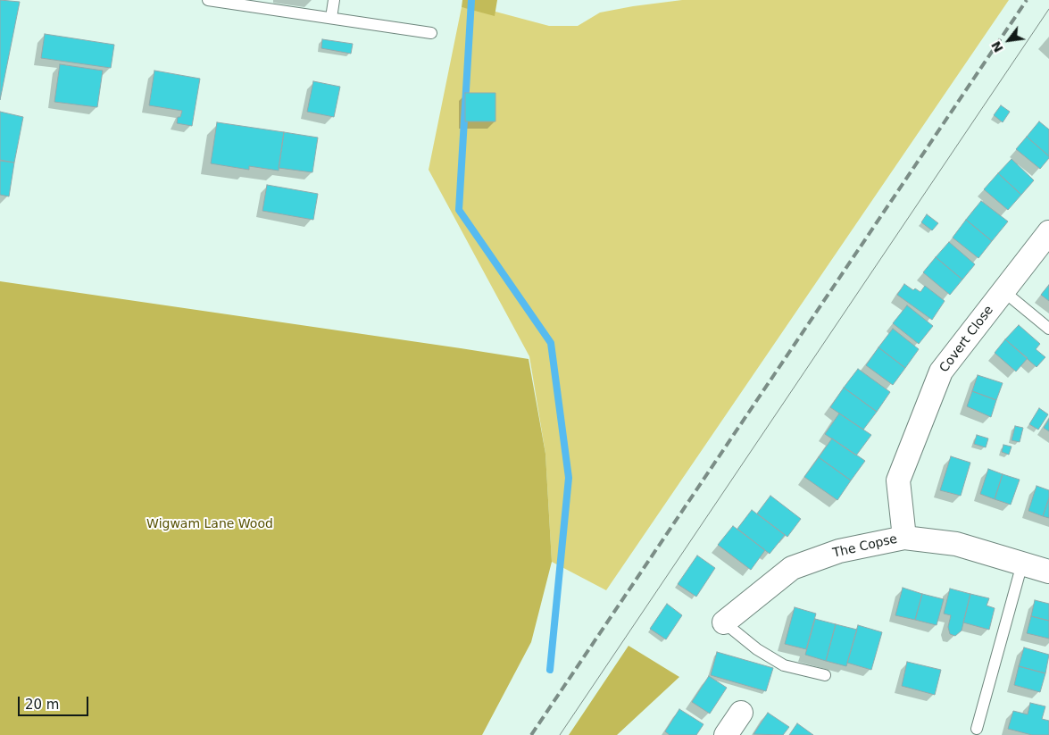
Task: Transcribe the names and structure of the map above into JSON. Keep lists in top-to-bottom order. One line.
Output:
{"streets":{"street":["Covert Close","The Copse"]},"crossings":[["Covert Close","The Copse"]],"parks":["Wigwam Lane Wood"],"scale_bar":"20 m","north":"bottom left"}
